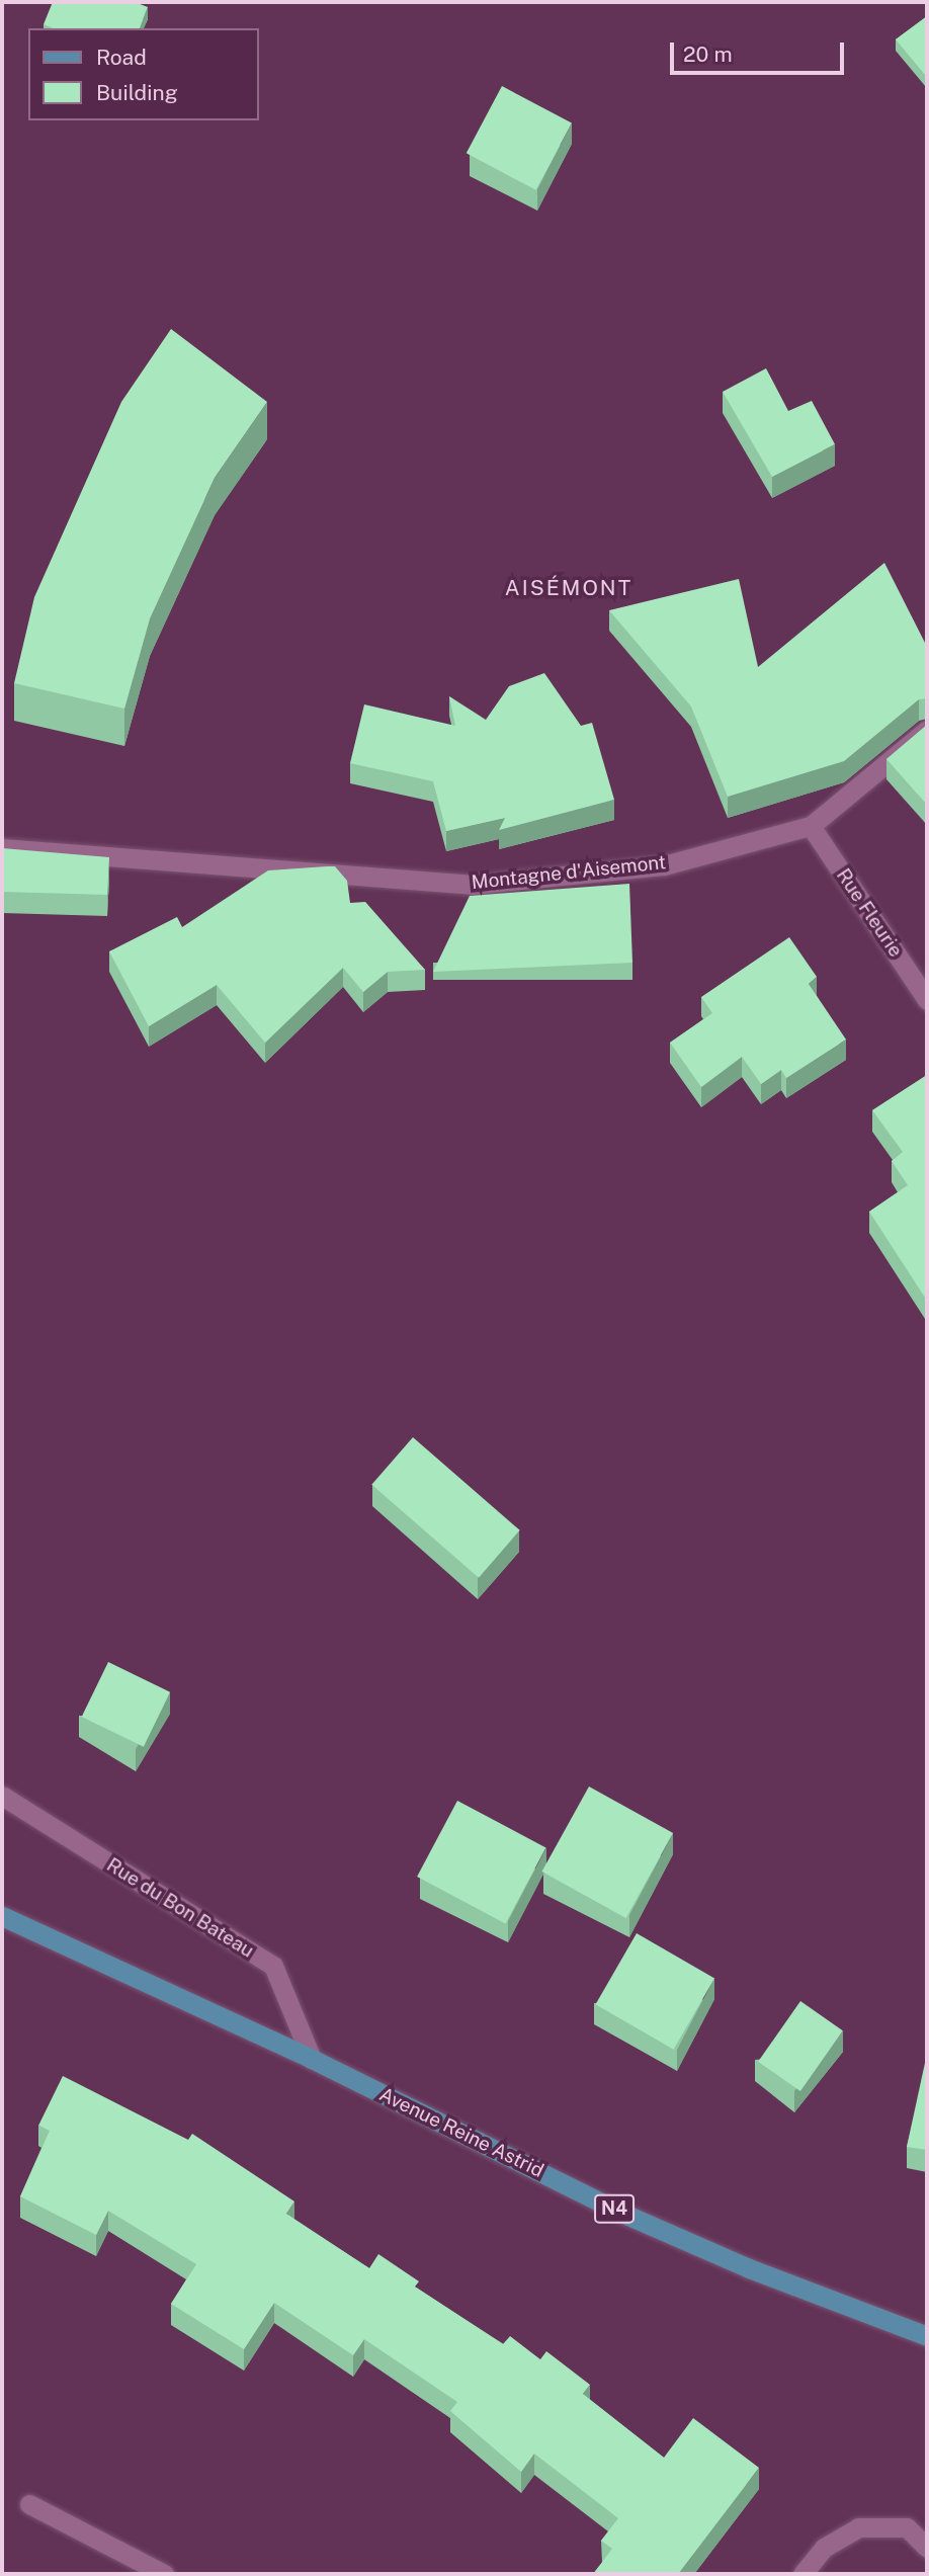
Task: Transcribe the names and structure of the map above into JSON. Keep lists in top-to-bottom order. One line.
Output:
{"streets":{"main road":["Avenue Reine Astrid","N4"],"street":["Montagne d'Aisemont","Rue Fleurie","Rue du Bon Bateau"]},"crossings":[["Montagne d'Aisemont","Rue Fleurie"],["Rue du Bon Bateau","Avenue Reine Astrid"]],"districts":["AISÉMONT"],"legend":["Road","Building"],"scale_bar":"20 m"}
